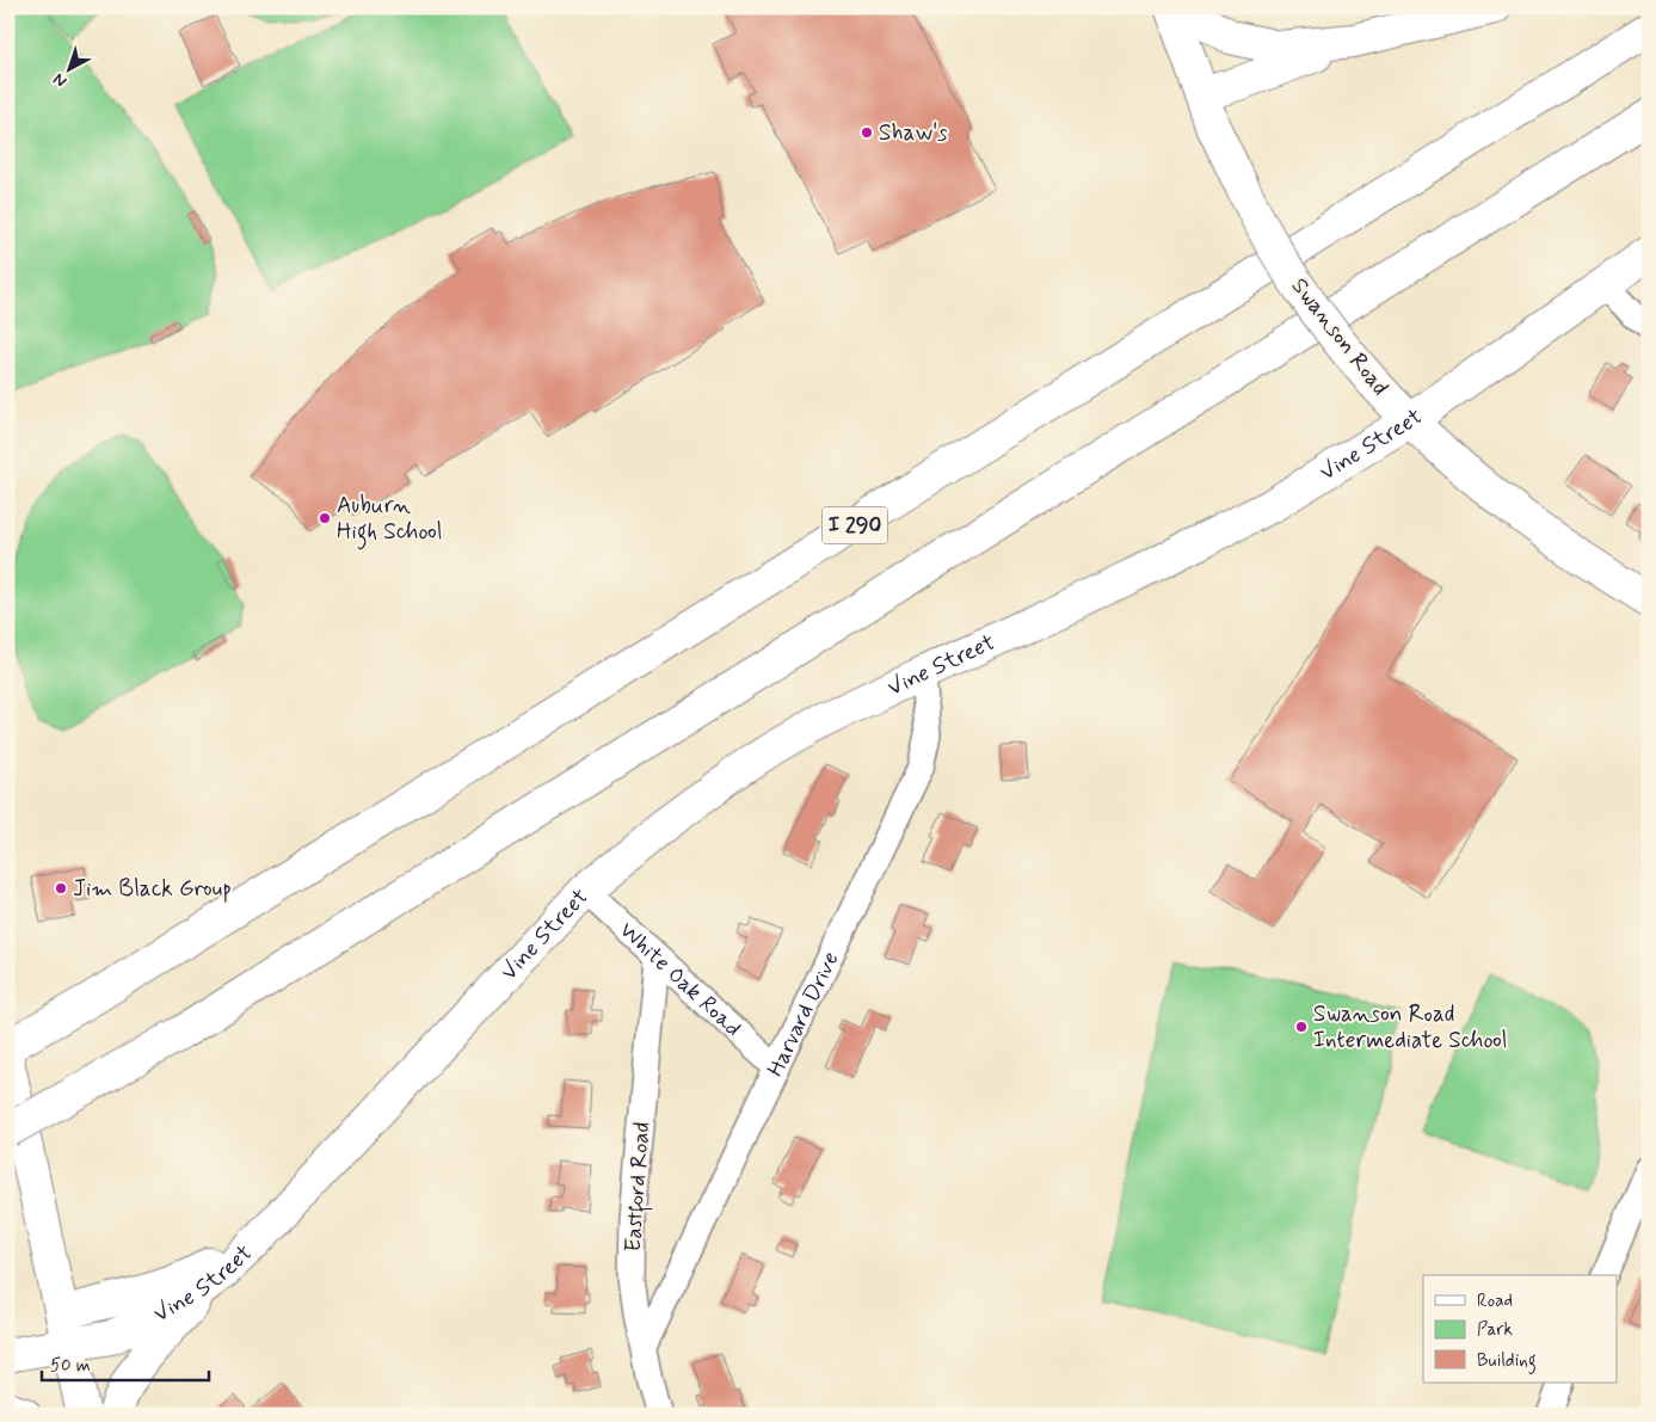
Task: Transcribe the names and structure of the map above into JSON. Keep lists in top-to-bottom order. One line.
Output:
{"streets":{"main road":["Swanson Road","Vine Street","I 290"],"street":["White Oak Road","Harvard Drive","Eastford Road"]},"crossings":[["Swanson Road","Vine Street"],["Vine Street","White Oak Road"],["Vine Street","Harvard Drive"],["White Oak Road","Harvard Drive"],["White Oak Road","Eastford Road"],["Harvard Drive","Eastford Road"]],"places":["Shaw's","Auburn High School","Jim Black Group","Swanson Road Intermediate School"],"legend":["Road","Park","Building"],"scale_bar":"50 m","north":"bottom left"}
